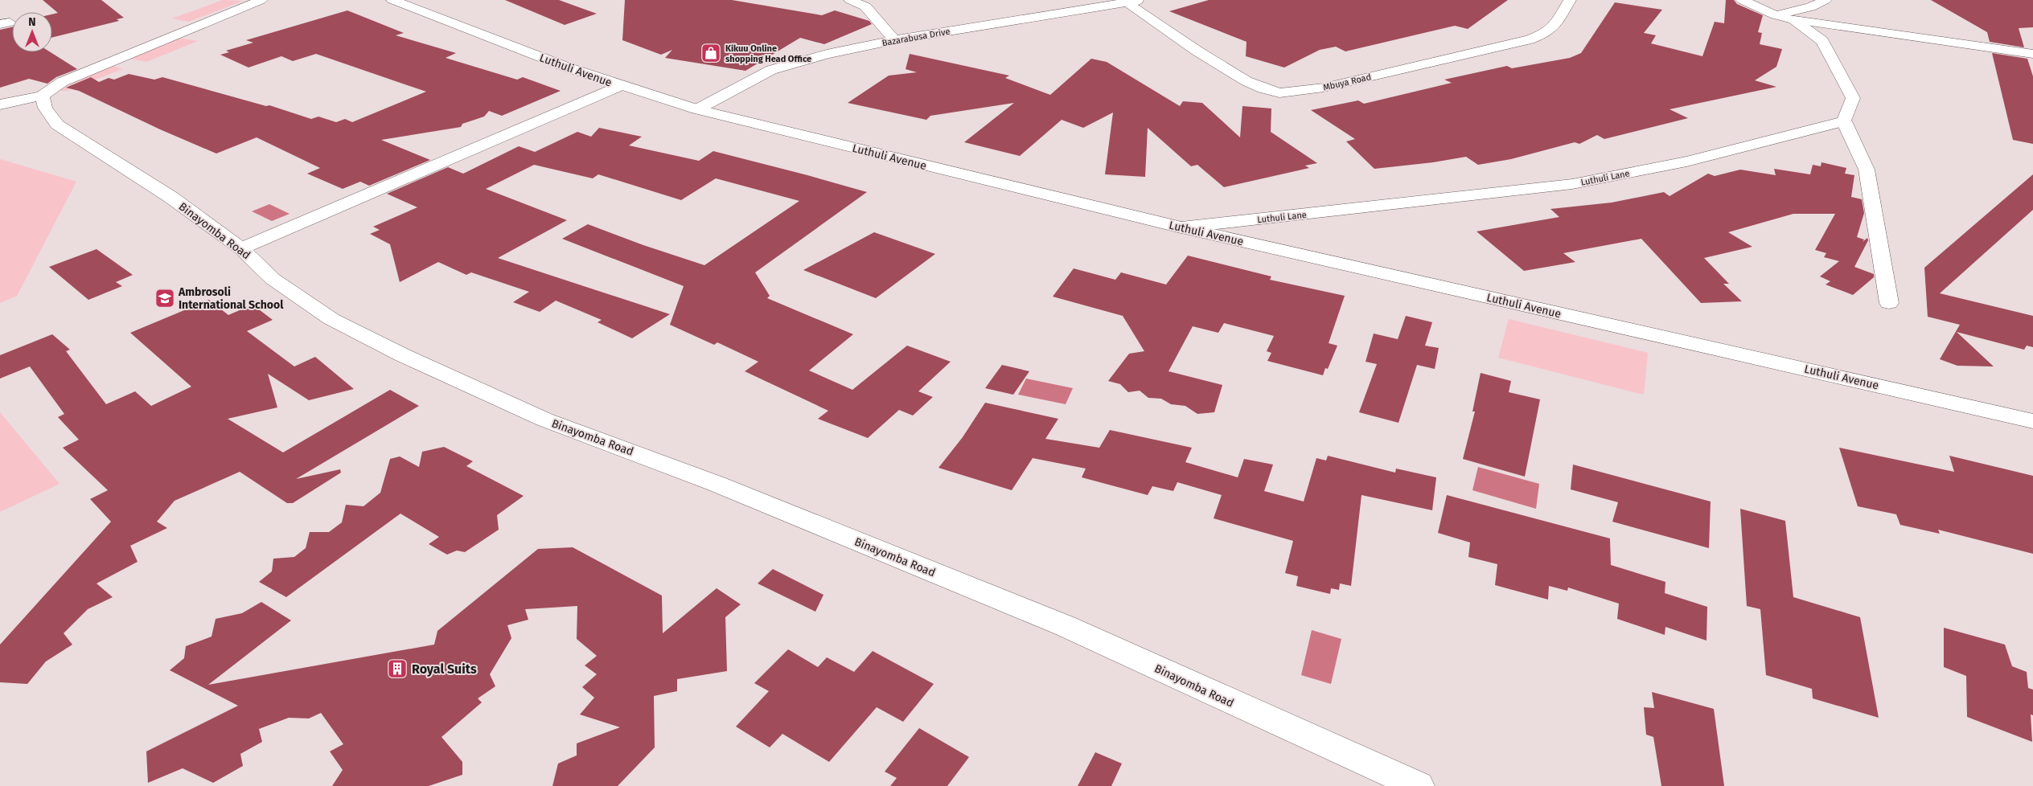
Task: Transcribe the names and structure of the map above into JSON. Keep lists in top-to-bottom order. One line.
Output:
{"streets":{"street":["Bazarabusa Drive","Luthuli Avenue","Mbuya Road","Luthuli Lane","Binayomba Road"]},"crossings":[["Bazarabusa Drive","Luthuli Avenue"],["Bazarabusa Drive","Mbuya Road"],["Luthuli Avenue","Luthuli Lane"]],"places":{"shop":["Kikuu Online shopping Head Office"],"school or university":["Ambrosoli International School"],"building":["Royal Suits"]},"north":"top"}
